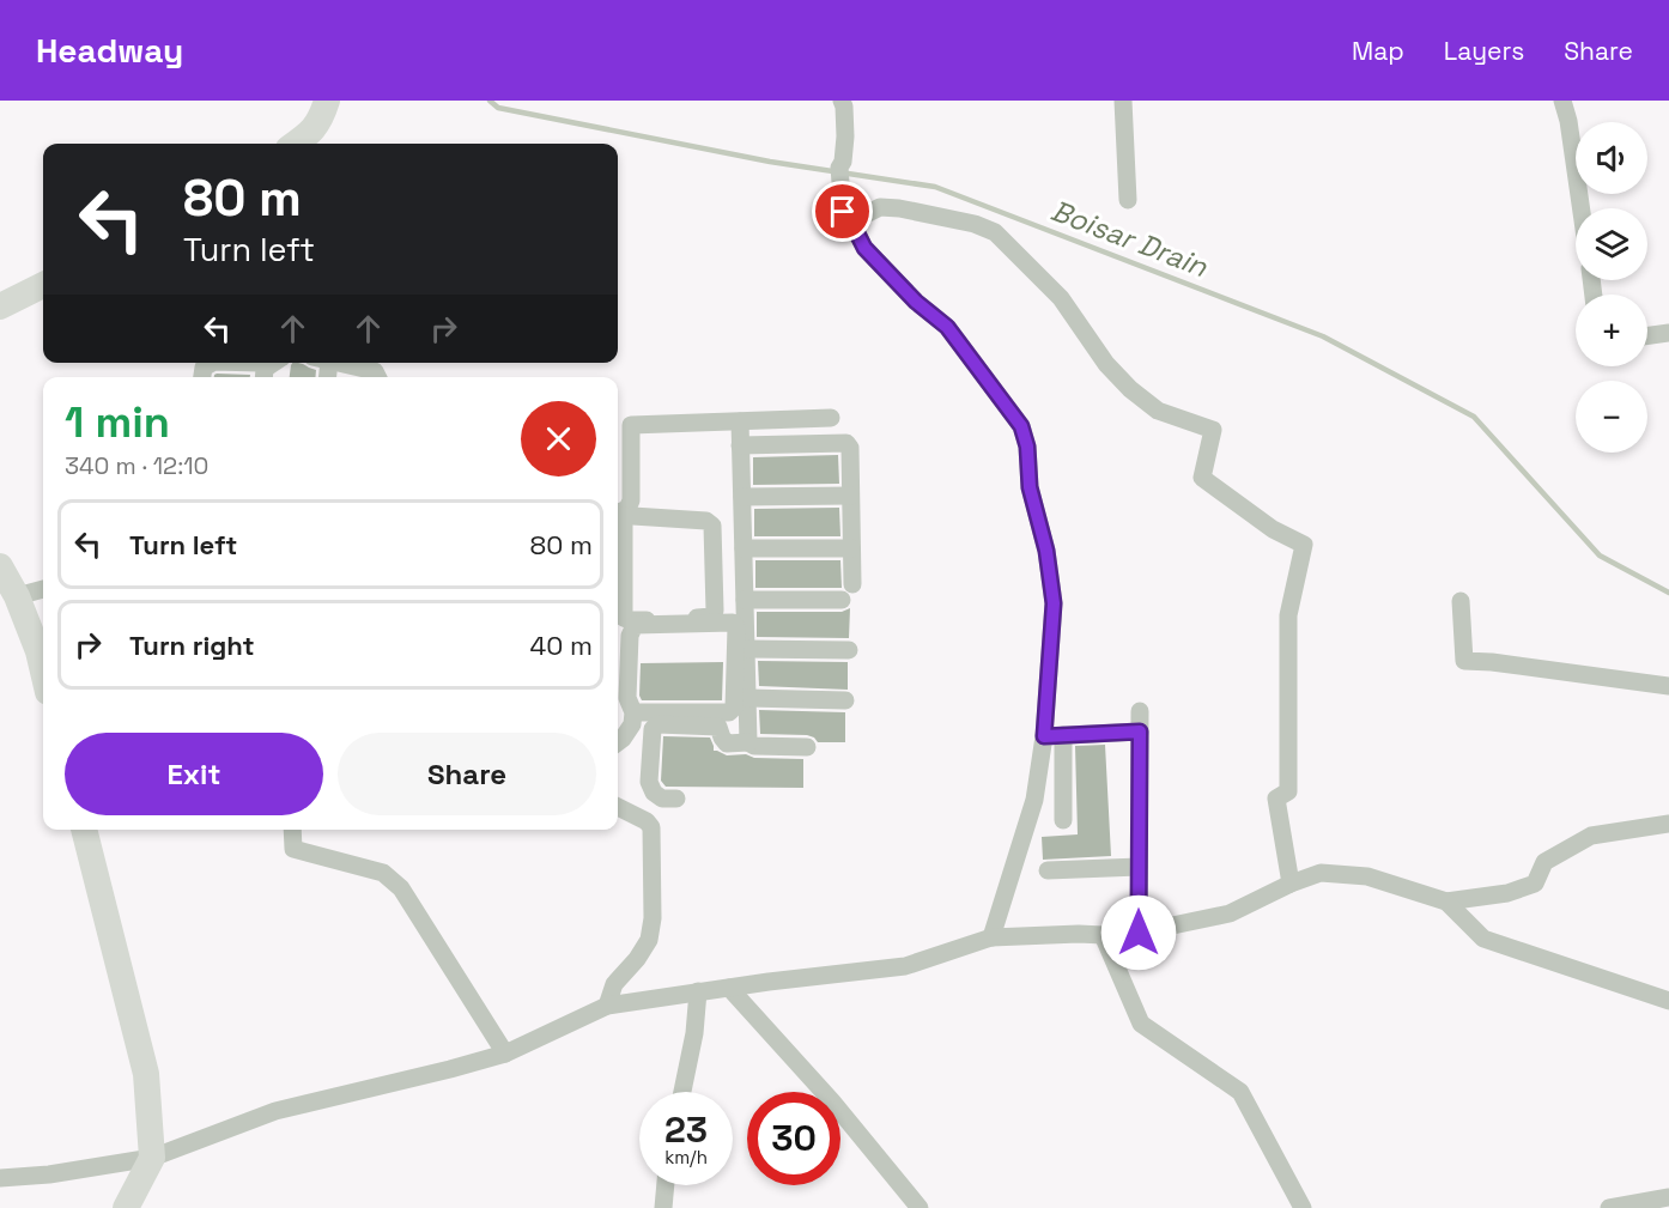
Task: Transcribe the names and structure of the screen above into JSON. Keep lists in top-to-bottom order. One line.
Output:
{"water":["Boisar Drain"],"page":{"header":"Headway","nav":["Map","Layers","Share"],"map_buttons":["+","−"],"turn":["80 m","Turn left"],"heading":["1 min","340 m · 12:10"],"list":[{"name":"Turn left","value":"80 m"},{"name":"Turn right","value":"40 m"}],"buttons":["Exit","Share"],"speed":"23 km/h","limit":"30"}}
